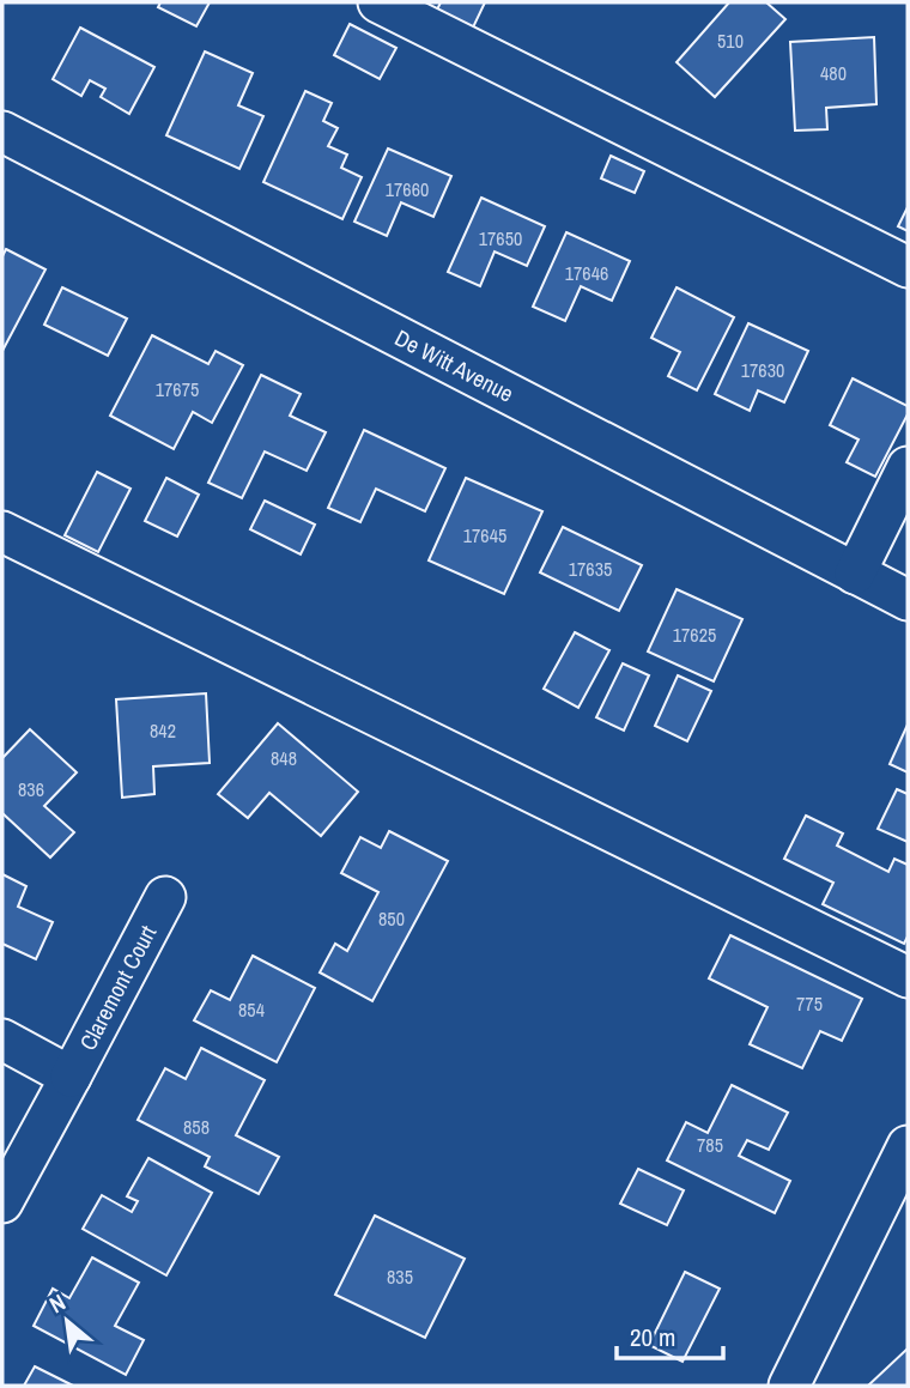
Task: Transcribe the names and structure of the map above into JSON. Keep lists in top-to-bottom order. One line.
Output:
{"streets":{"street":["De Witt Avenue","Claremont Court"]},"house_numbers":["510","480","17660","17650","17646","17630","17675","17645","17635","17625","842","848","836","850","775","854","858","785","835"],"scale_bar":"20 m","north":"top left"}
